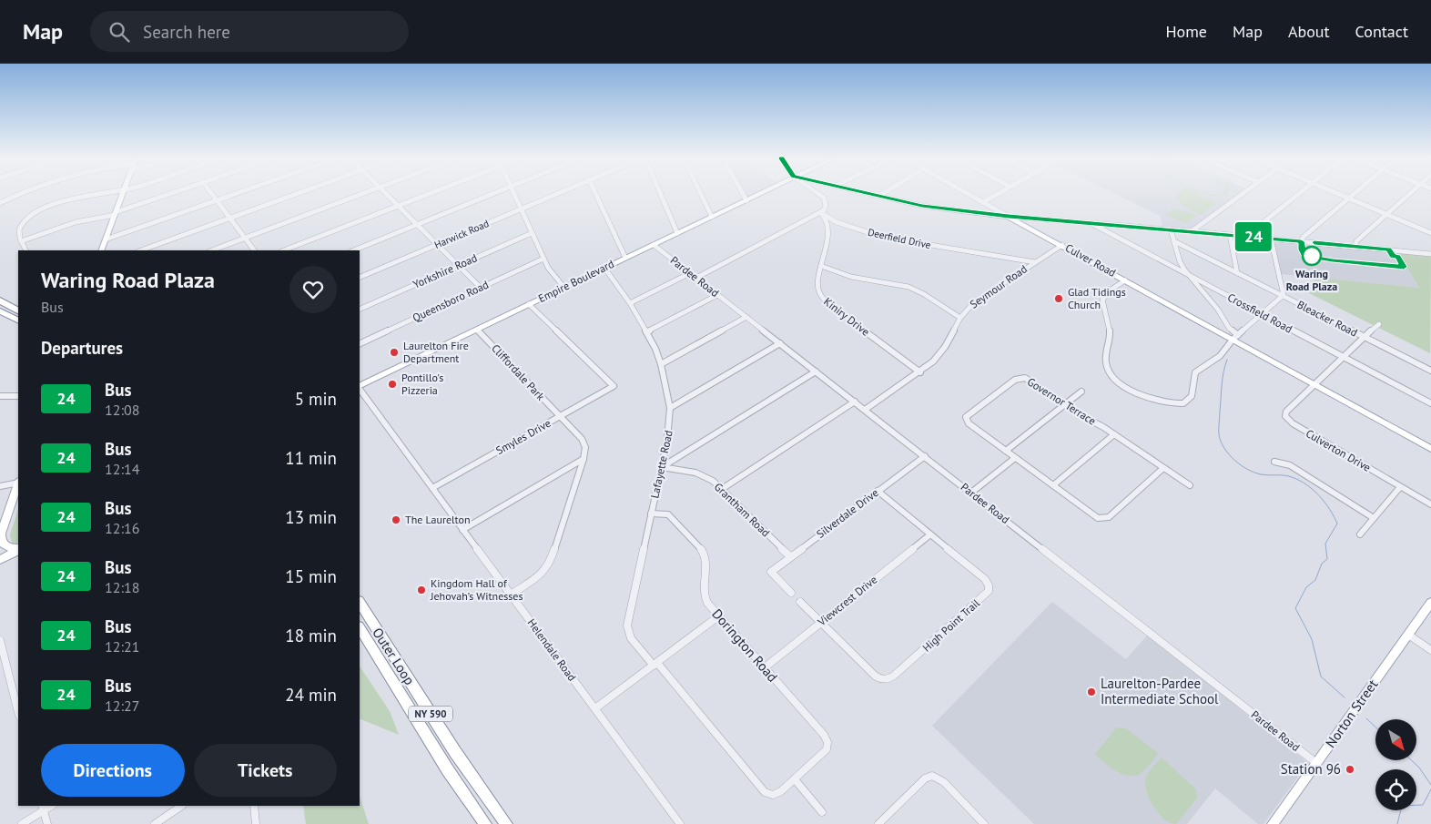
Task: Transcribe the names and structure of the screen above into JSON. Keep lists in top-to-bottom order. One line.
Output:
{"streets":{"highway":["Outer Loop","NY 590"],"main road":["Culver Road","Empire Boulevard","Norton Street"],"street":["Harwick Road","Deerfield Drive","Yorkshire Road","Pardee Road","Seymour Road","Queensboro Road","Crossfield Road","Kiniry Drive","Bleacker Road","Cliffordale Park","Governor Terrace","Smyles Drive","Culverton Drive","Lafayette Road","Grantham Road","Silverdale Drive","Viewcrest Drive","High Point Trail","Dorington Road","Helendale Road"]},"crossings":[["Deerfield Drive","Seymour Road"],["Deerfield Drive","Kiniry Drive"],["Culver Road","Seymour Road"],["Culver Road","Culverton Drive"],["Pardee Road","Empire Boulevard"],["Pardee Road","Seymour Road"],["Pardee Road","Silverdale Drive"],["Pardee Road","Norton Street"],["Empire Boulevard","Cliffordale Park"],["Empire Boulevard","Smyles Drive"],["Empire Boulevard","Lafayette Road"],["Seymour Road","Kiniry Drive"],["Cliffordale Park","Smyles Drive"],["Smyles Drive","Helendale Road"],["Lafayette Road","Grantham Road"],["Lafayette Road","Dorington Road"],["Grantham Road","Silverdale Drive"],["Silverdale Drive","High Point Trail"],["Viewcrest Drive","High Point Trail"],["Viewcrest Drive","Dorington Road"]],"places":["Waring Road Plaza","Glad Tidings Church","Laurelton Fire Department","Pontillo's Pizzeria","The Laurelton","Kingdom Hall of Jehovah’s Witnesses","Laurelton-Pardee Intermediate School","Station 96"],"lines":["bus line 24"],"north":"bottom right","page":{"header":"Map","search":"Search here","nav":["Home","Map","About","Contact"],"on_map":"24","heading":[["Waring Road Plaza","Bus"],"Departures"],"list":[{"mark":"24","name":"Bus","note":"12:08","value":"5 min"},{"mark":"24","name":"Bus","note":"12:14","value":"11 min"},{"mark":"24","name":"Bus","note":"12:16","value":"13 min"},{"mark":"24","name":"Bus","note":"12:18","value":"15 min"},{"mark":"24","name":"Bus","note":"12:21","value":"18 min"},{"mark":"24","name":"Bus","note":"12:27","value":"24 min"}],"buttons":["Directions","Tickets"]}}
